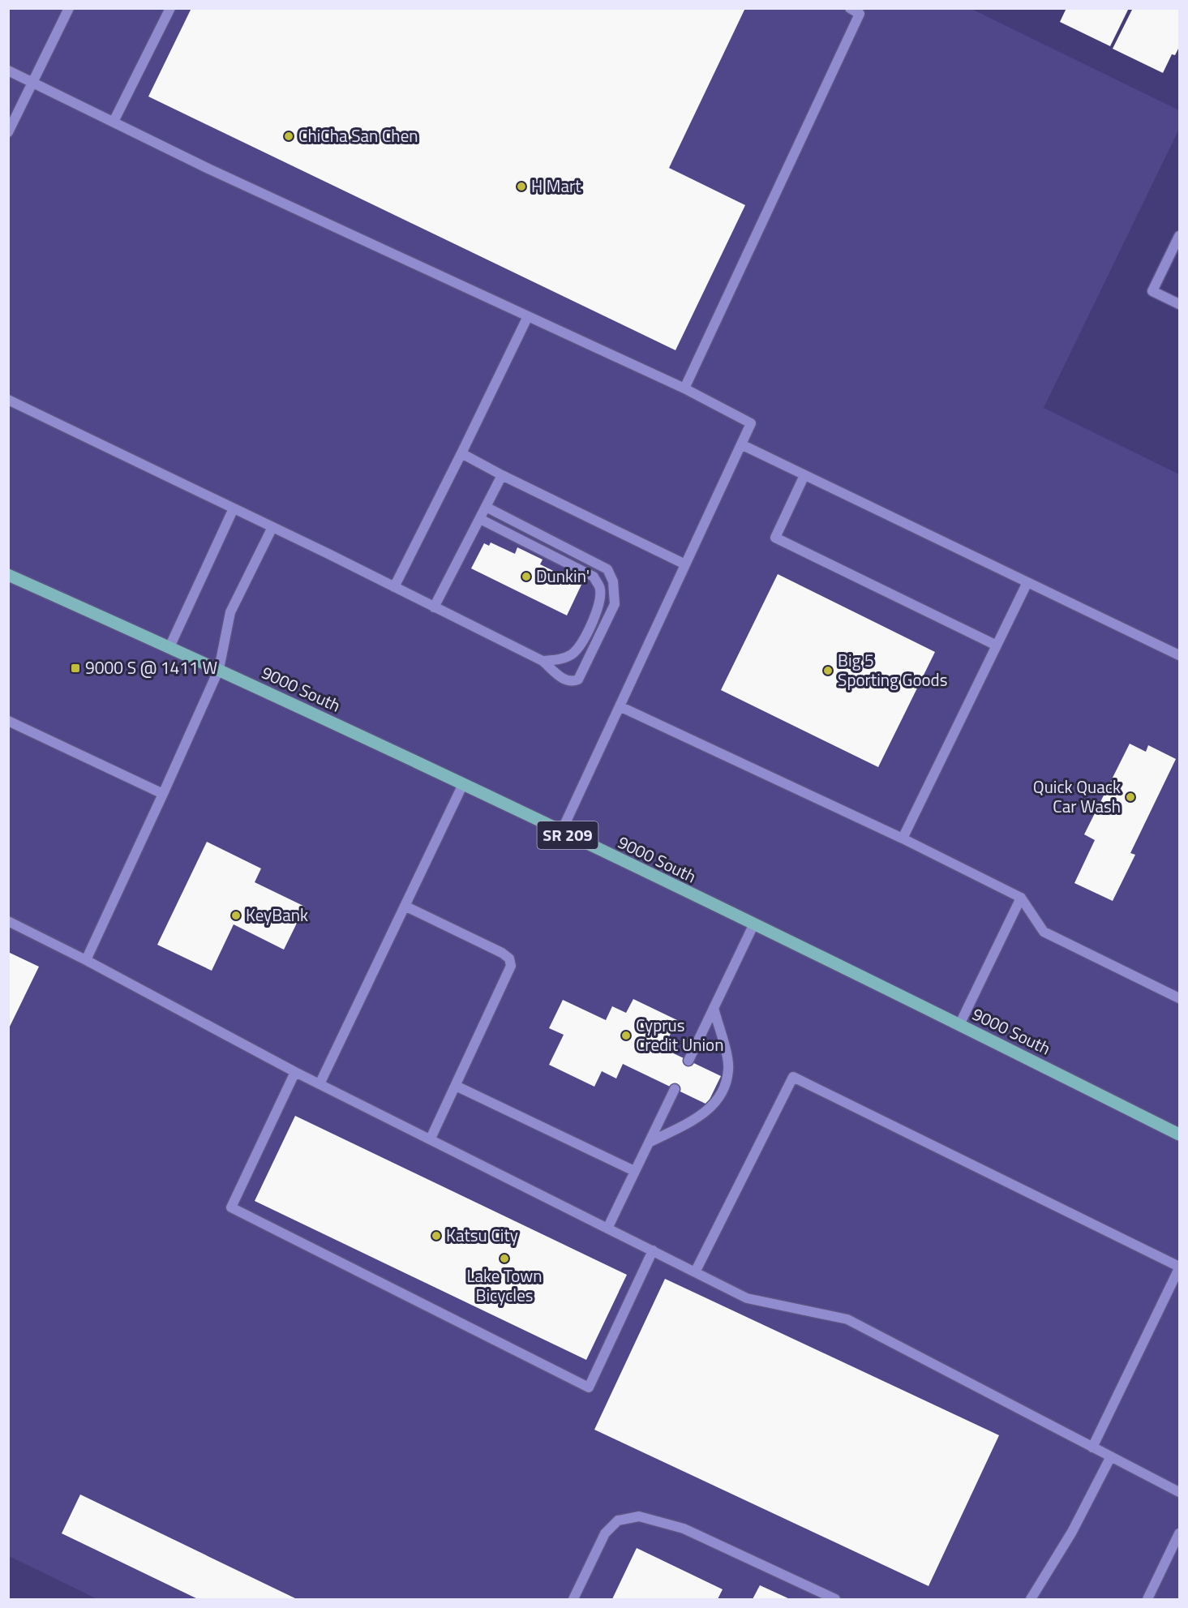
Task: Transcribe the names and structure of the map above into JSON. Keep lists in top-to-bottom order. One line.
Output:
{"streets":{"main road":["9000 South","SR 209"]},"places":{"other":["ChiCha San Chen","H Mart","Dunkin'","Big 5 Sporting Goods","Quick Quack Car Wash","KeyBank","Cyprus Credit Union","Katsu City","Lake Town Bicycles"],"transit":["9000 S @ 1411 W"]}}
